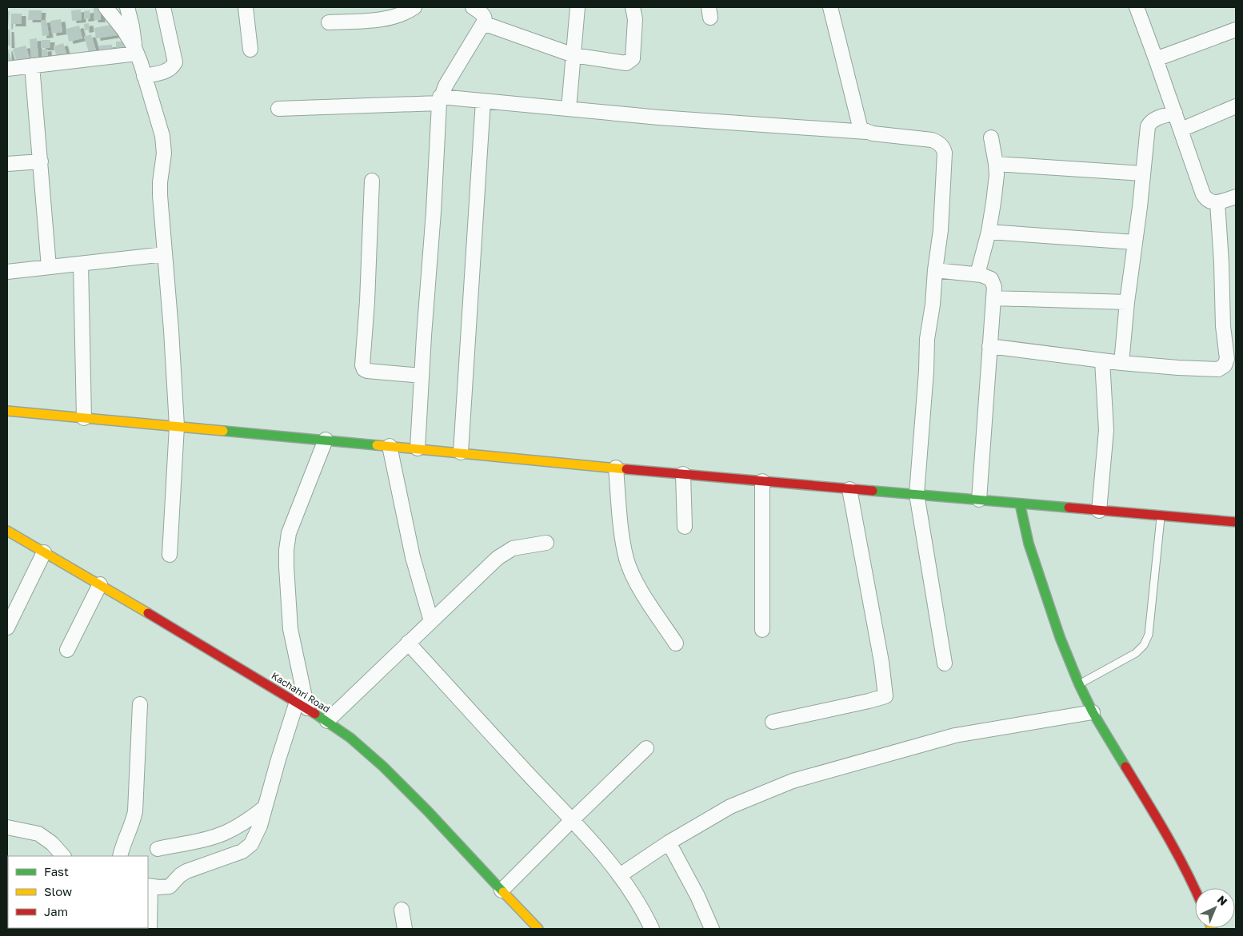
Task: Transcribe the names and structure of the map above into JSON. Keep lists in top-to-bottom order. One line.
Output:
{"streets":{"main road":["Kachahri Road"]},"legend":["Fast","Slow","Jam"],"north":"top right"}
